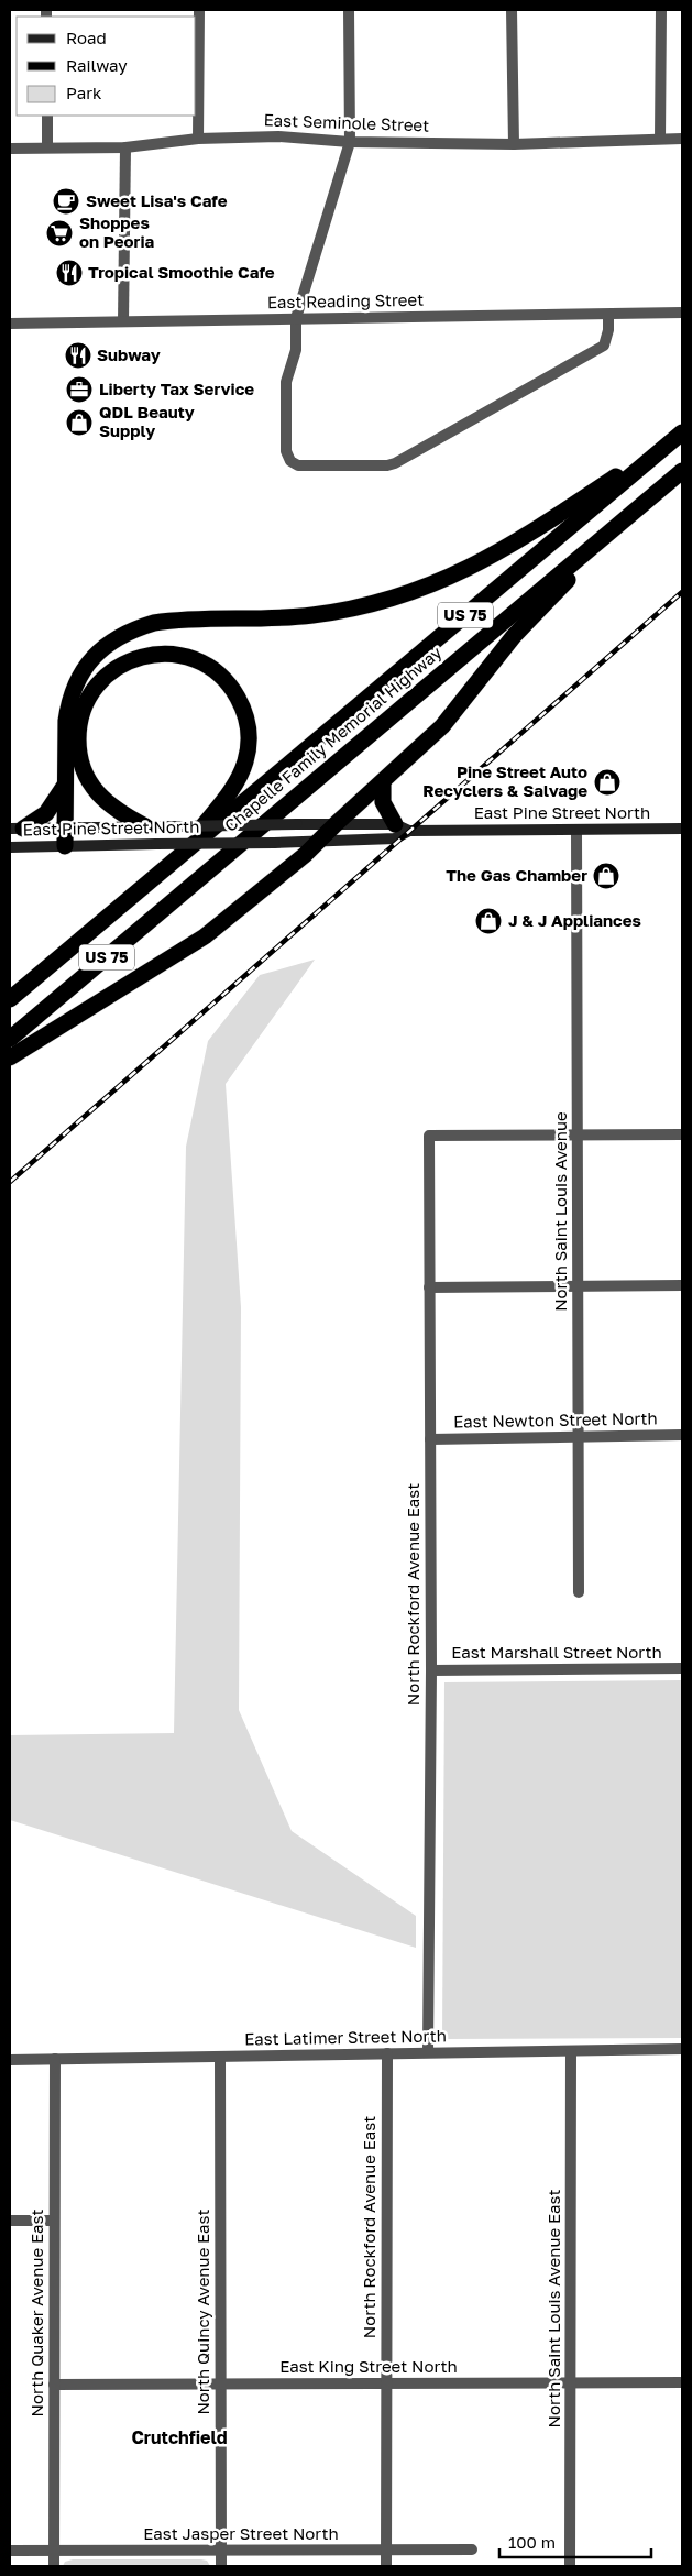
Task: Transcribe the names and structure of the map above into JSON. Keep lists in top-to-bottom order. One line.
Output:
{"streets":{"highway":["US 75","Chapelle Family Memorial Highway"],"main road":["East Pine Street North"],"street":["East Seminole Street","East Reading Street","North Saint Louis Avenue","East Newton Street North","North Rockford Avenue East","East Marshall Street North","East Latimer Street North","North Saint Louis Avenue East","North Quincy Avenue East","North Quaker Avenue East","East King Street North","East Jasper Street North"]},"crossings":[["East Pine Street North","North Saint Louis Avenue"],["North Saint Louis Avenue","East Newton Street North"],["North Saint Louis Avenue","North Rockford Avenue East"],["East Newton Street North","North Rockford Avenue East"],["North Rockford Avenue East","East Marshall Street North"],["North Rockford Avenue East","East Latimer Street North"],["North Rockford Avenue East","East King Street North"],["North Rockford Avenue East","East Jasper Street North"],["East Latimer Street North","North Saint Louis Avenue East"],["East Latimer Street North","North Quincy Avenue East"],["East Latimer Street North","North Quaker Avenue East"],["North Saint Louis Avenue East","East King Street North"],["North Quincy Avenue East","East King Street North"],["North Quincy Avenue East","East Jasper Street North"],["North Quaker Avenue East","East King Street North"],["North Quaker Avenue East","East Jasper Street North"]],"districts":["Crutchfield"],"places":{"cafe":["Sweet Lisa's Cafe"],"supermarket":["Shoppes on Peoria"],"restaurant":["Tropical Smoothie Cafe","Subway"],"office":["Liberty Tax Service"],"shop":["QDL Beauty Supply","Pine Street Auto Recyclers & Salvage","The Gas Chamber","J & J Appliances"]},"legend":["Road","Railway","Park"],"scale_bar":"100 m"}
